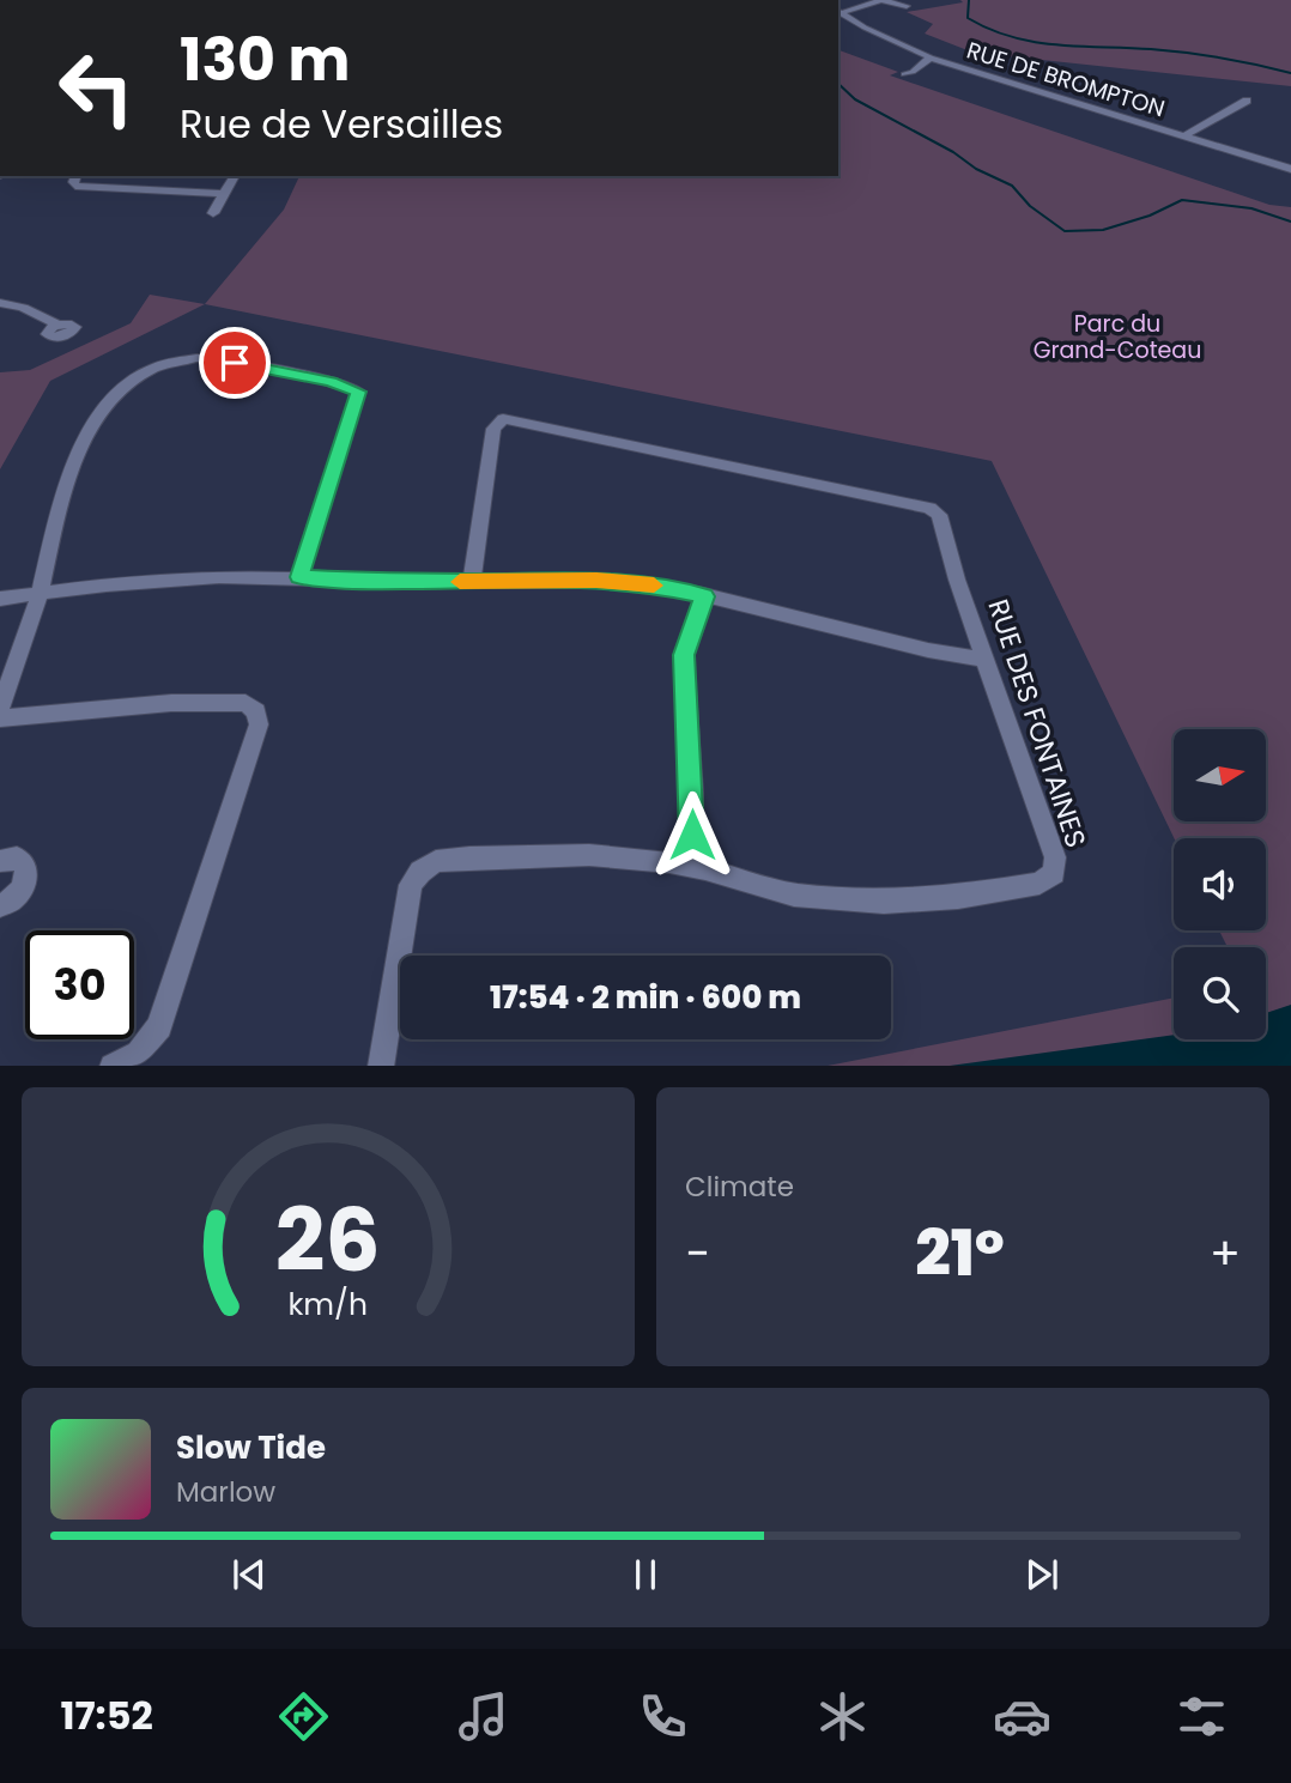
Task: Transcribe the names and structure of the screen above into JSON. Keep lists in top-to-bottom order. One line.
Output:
{"streets":{"street":["RUE DE BROMPTON","RUE DES FONTAINES"]},"parks":["Parc du Grand-Coteau"],"north":"right","page":{"turn":["130 m","Rue de Versailles"],"limit":"30","trip":"17:54 · 2 min · 600 m","tile":"Climate","heat":["−","21°","+"],"song":["Slow Tide","Marlow"],"tabs":"17:52","gauge":["26","km/h"]}}
